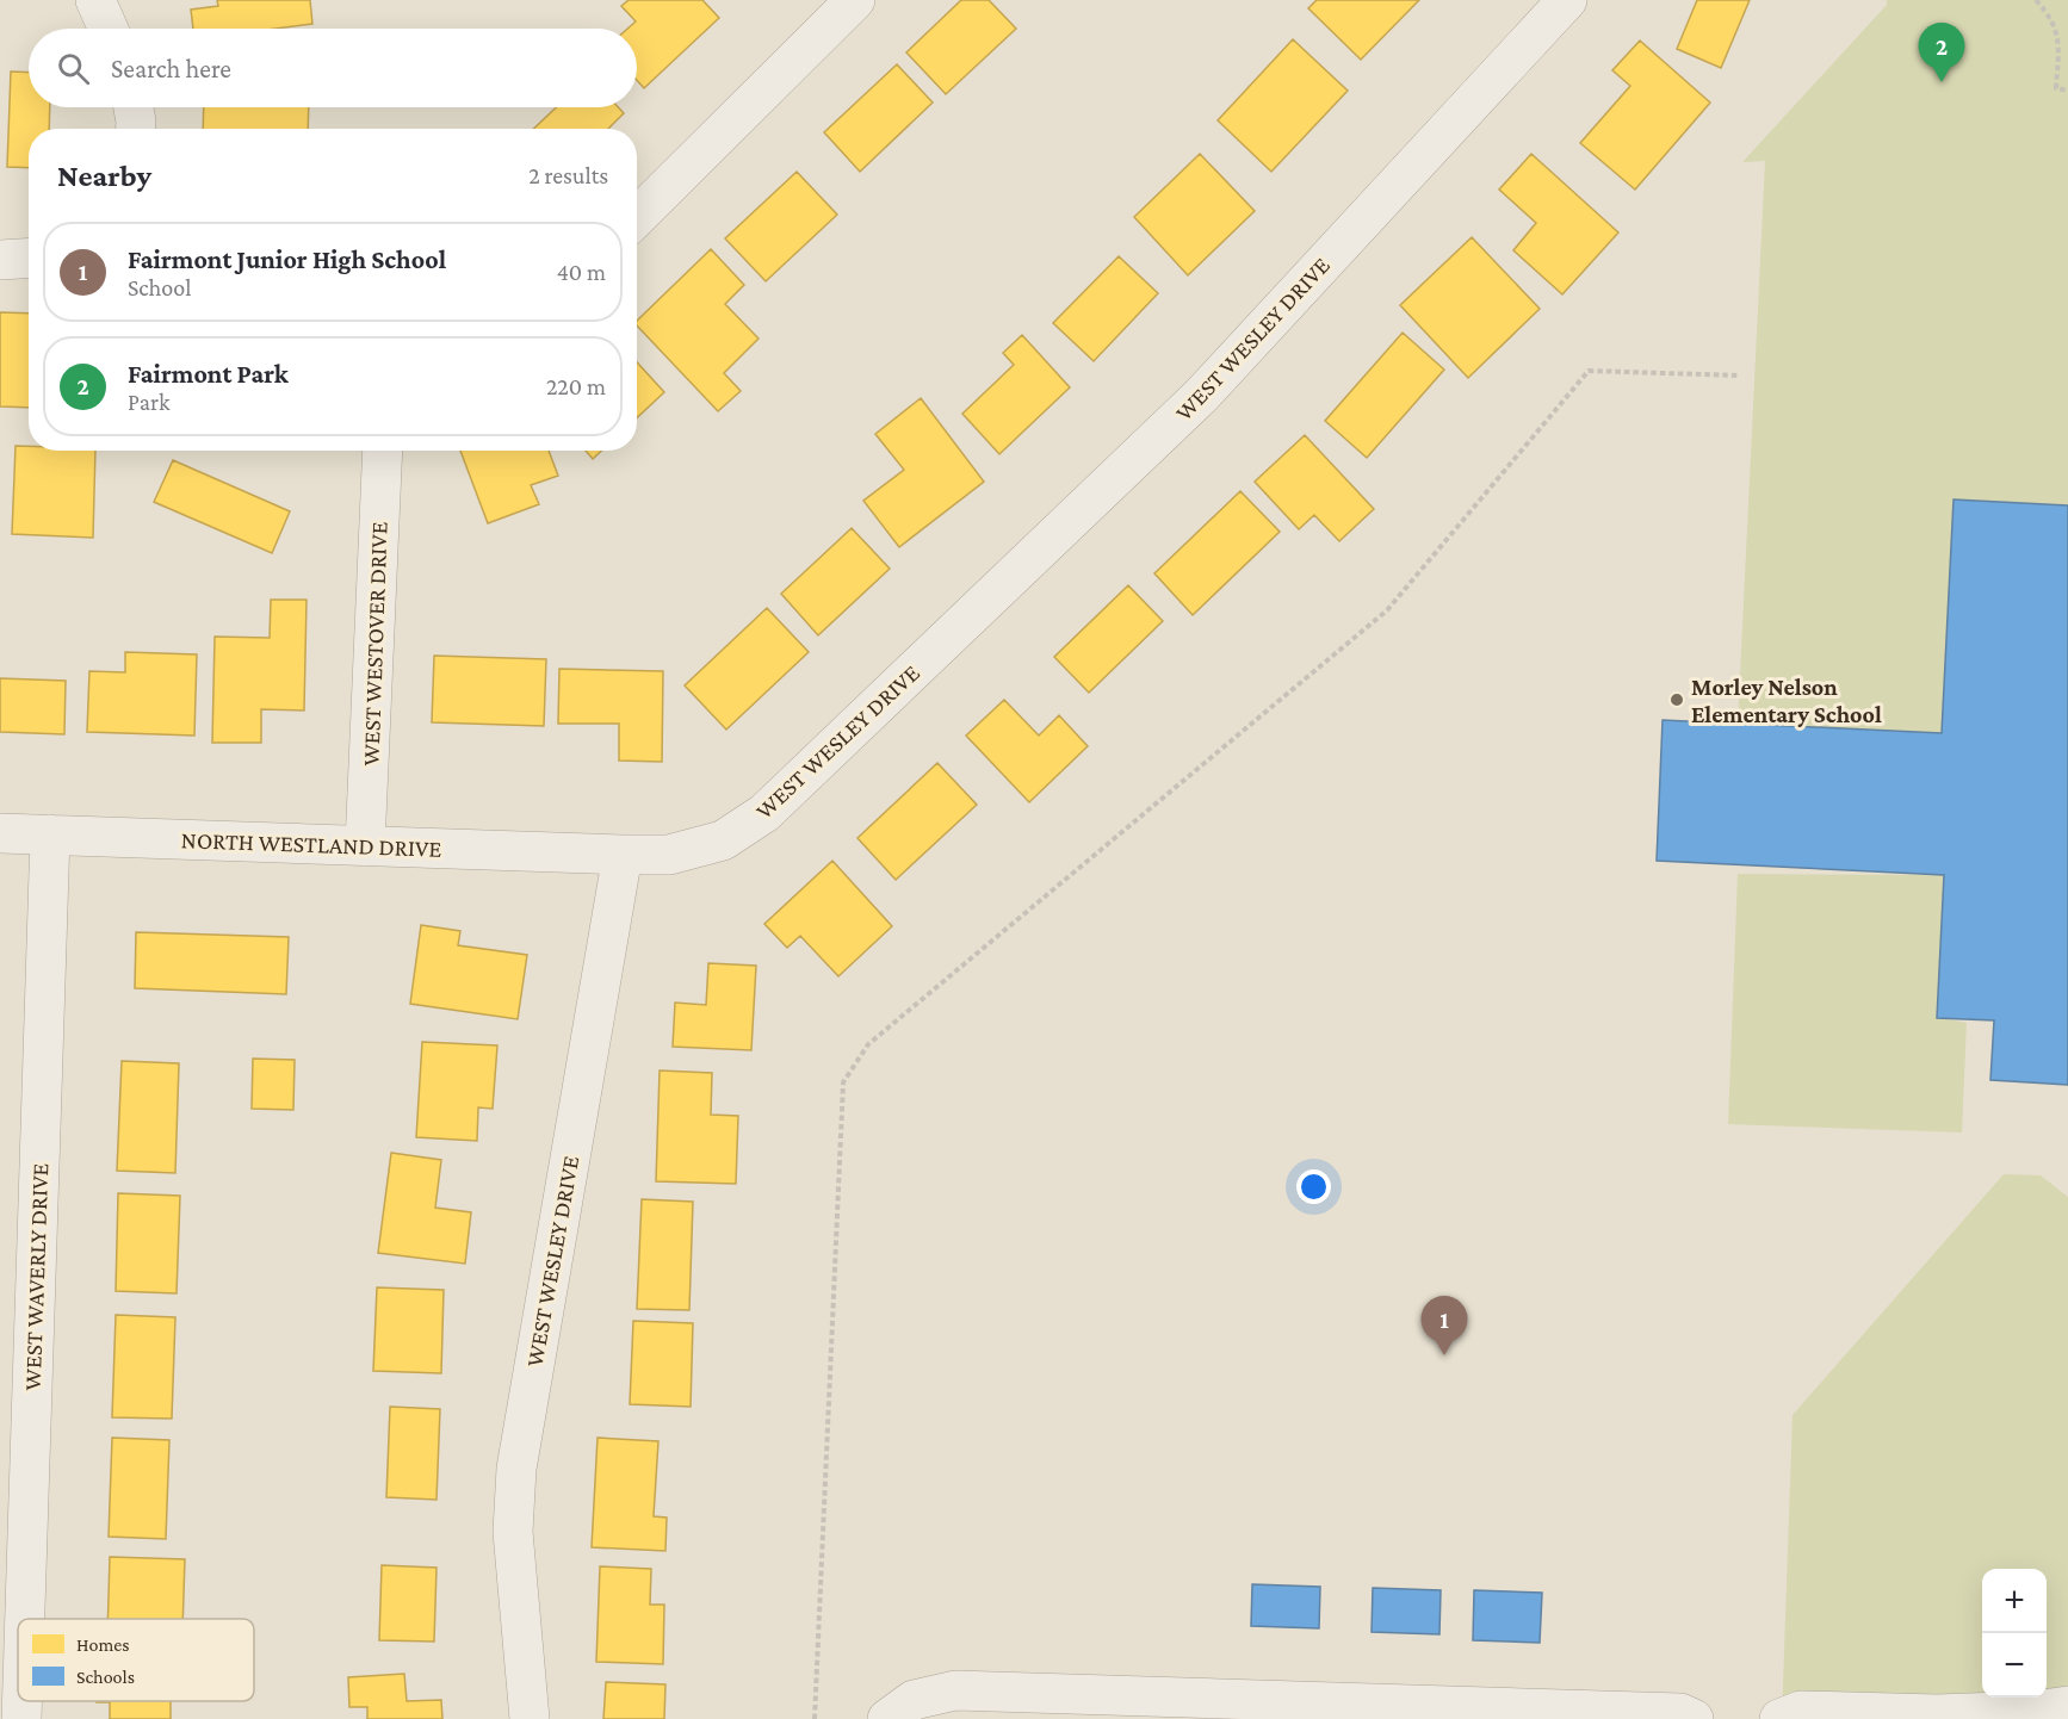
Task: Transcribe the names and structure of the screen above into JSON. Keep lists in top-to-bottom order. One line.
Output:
{"streets":{"street":["WEST WESLEY DRIVE","WEST WESTOVER DRIVE","NORTH WESTLAND DRIVE","WEST WAVERLY DRIVE"]},"crossings":[["WEST WESLEY DRIVE","NORTH WESTLAND DRIVE"],["WEST WESTOVER DRIVE","NORTH WESTLAND DRIVE"],["NORTH WESTLAND DRIVE","WEST WAVERLY DRIVE"]],"places":["Morley Nelson Elementary School"],"legend":["Homes","Schools"],"page":{"pins":["2","1"],"search":"Search here","heading":["Nearby","2 results"],"list":[{"mark":"1","name":"Fairmont Junior High School","note":"School","value":"40 m"},{"mark":"2","name":"Fairmont Park","note":"Park","value":"220 m"}],"map_buttons":["+","−"]}}
